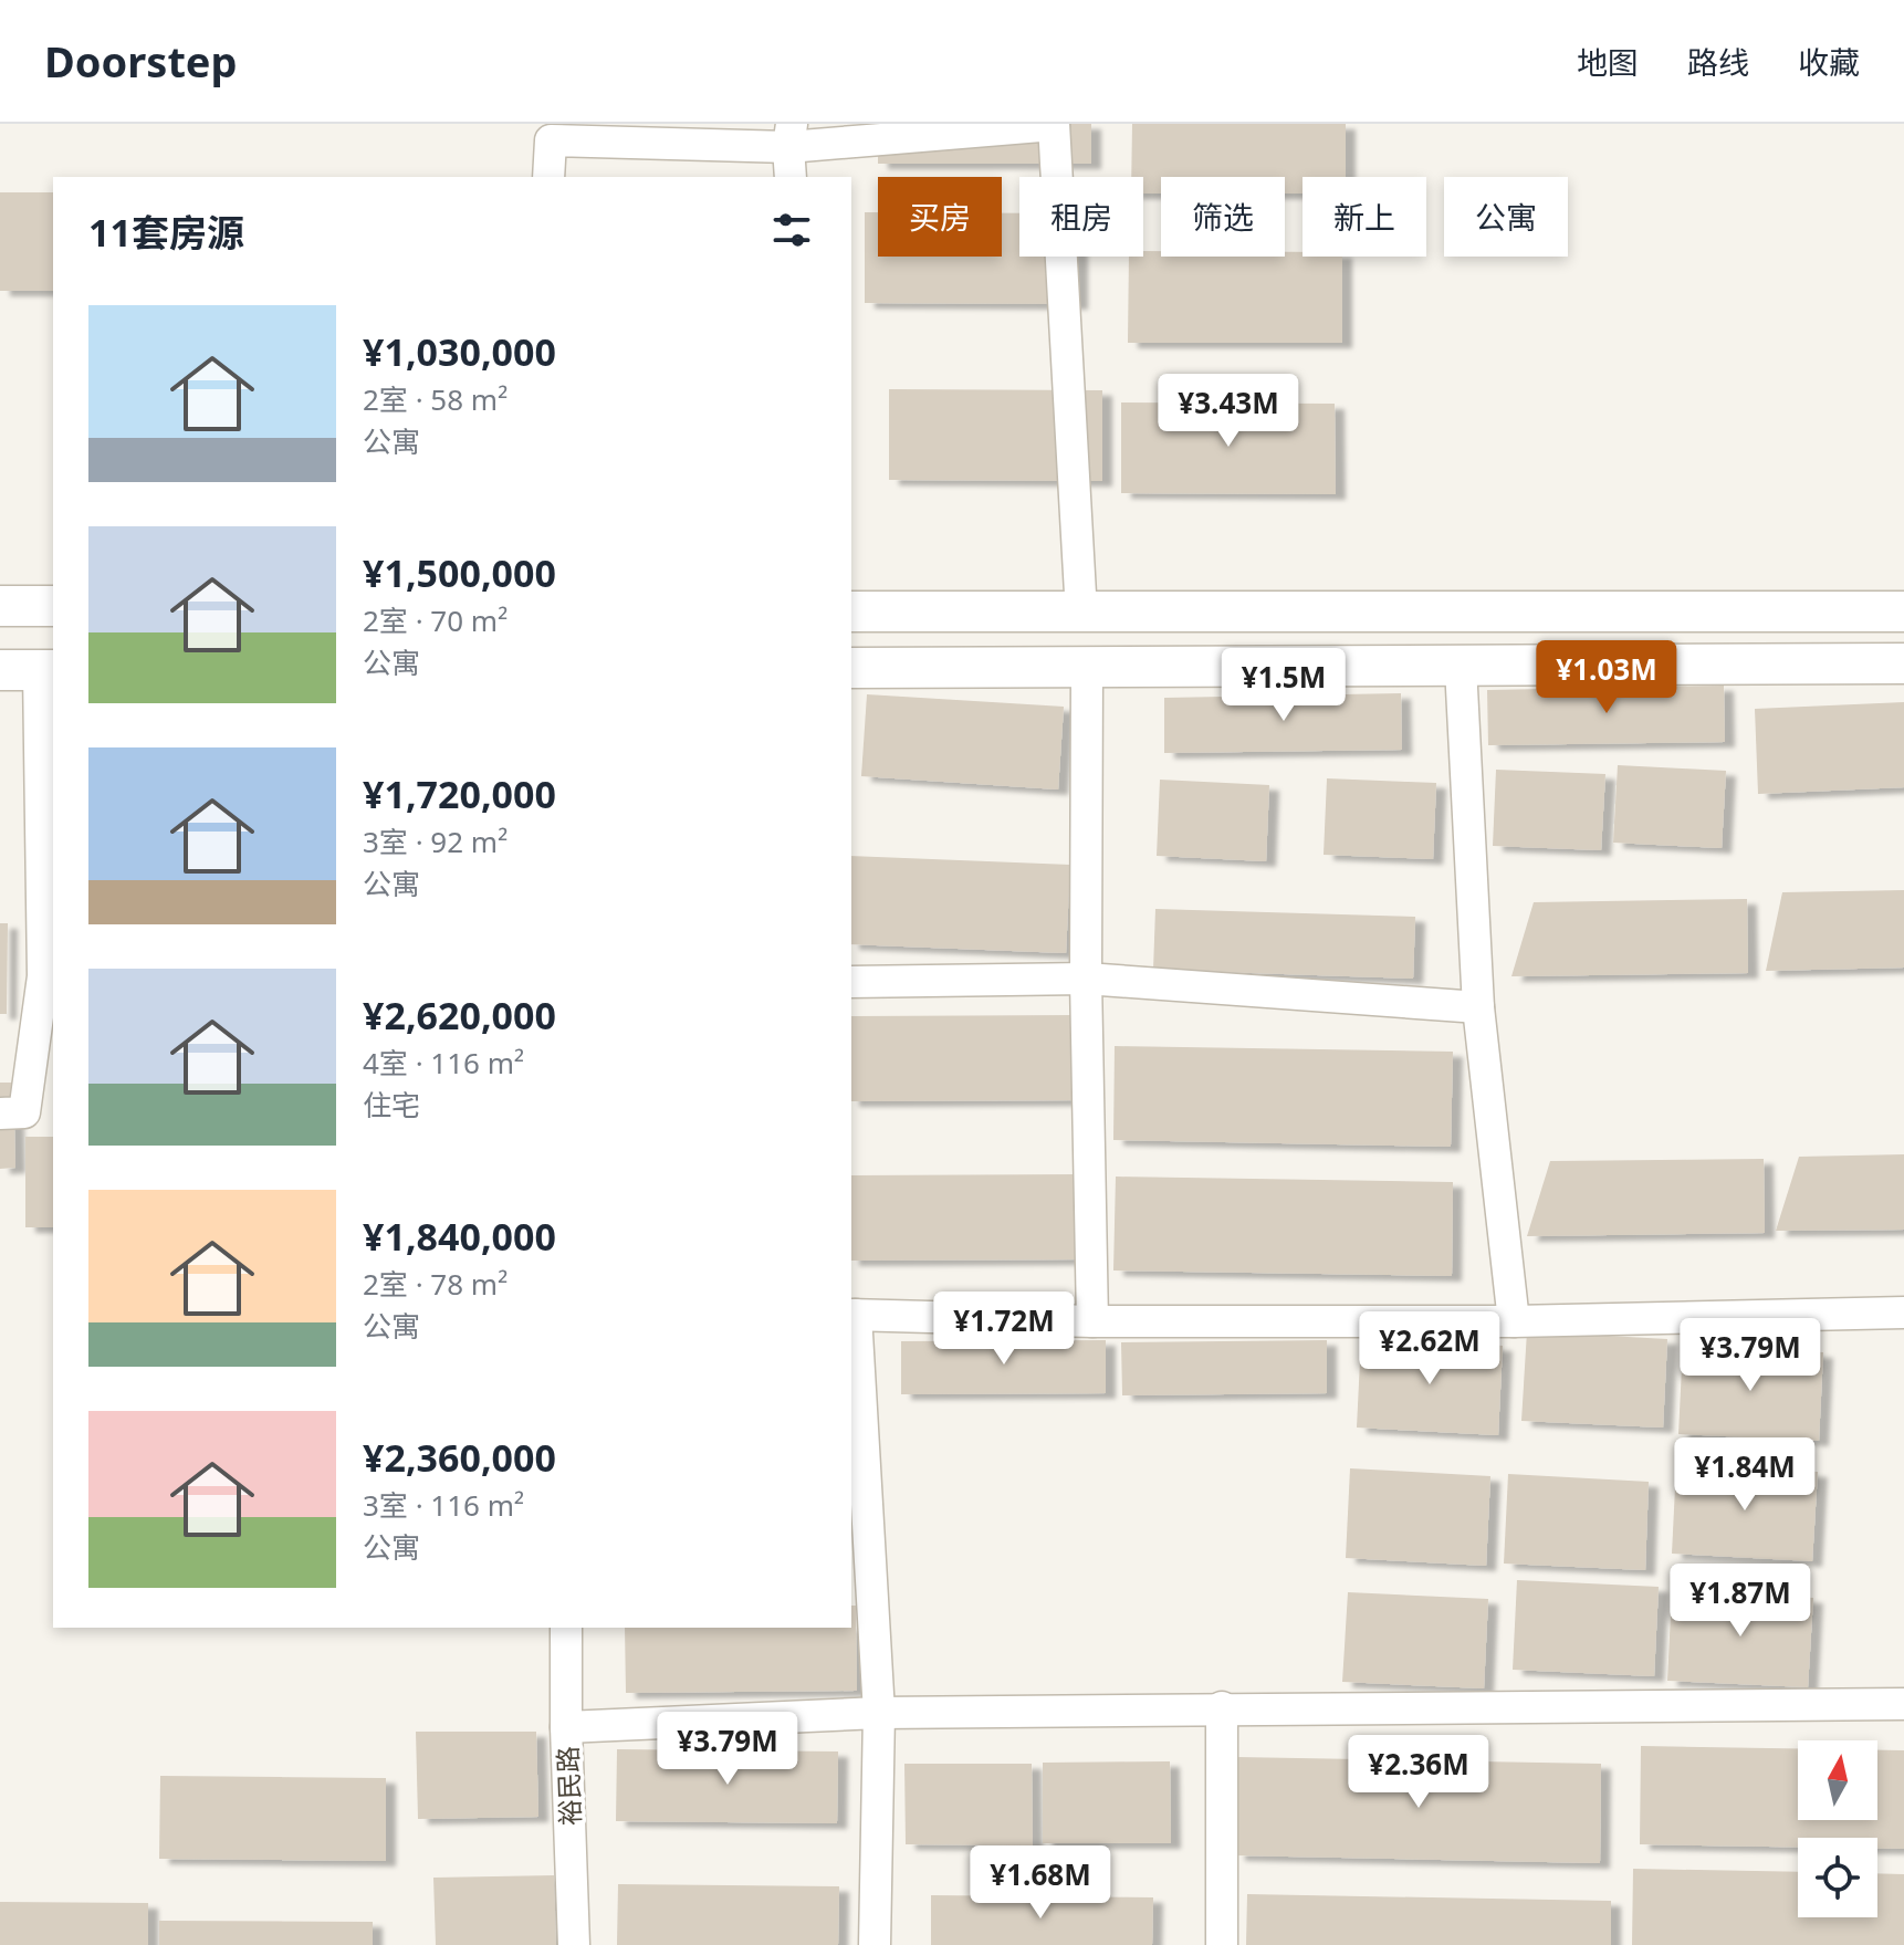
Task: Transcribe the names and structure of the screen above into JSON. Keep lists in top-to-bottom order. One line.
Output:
{"streets":{"street":["裕民路"]},"north":"top","page":{"header":"Doorstep","nav":["地图","路线","收藏"],"chip":["买房","租房","筛选","新上","公寓"],"heading":"11套房源","list":[{"name":"¥1,030,000","note":"2室 · 58 m² · 公寓"},{"name":"¥1,500,000","note":"2室 · 70 m² · 公寓"},{"name":"¥1,720,000","note":"3室 · 92 m² · 公寓"},{"name":"¥2,620,000","note":"4室 · 116 m² · 住宅"},{"name":"¥1,840,000","note":"2室 · 78 m² · 公寓"},{"name":"¥2,360,000","note":"3室 · 116 m² · 公寓"}],"price":["¥3.43M","¥1.03M","¥1.5M","¥1.72M","¥2.62M","¥3.79M","¥1.84M","¥1.87M","¥3.79M","¥2.36M","¥1.68M"]}}
